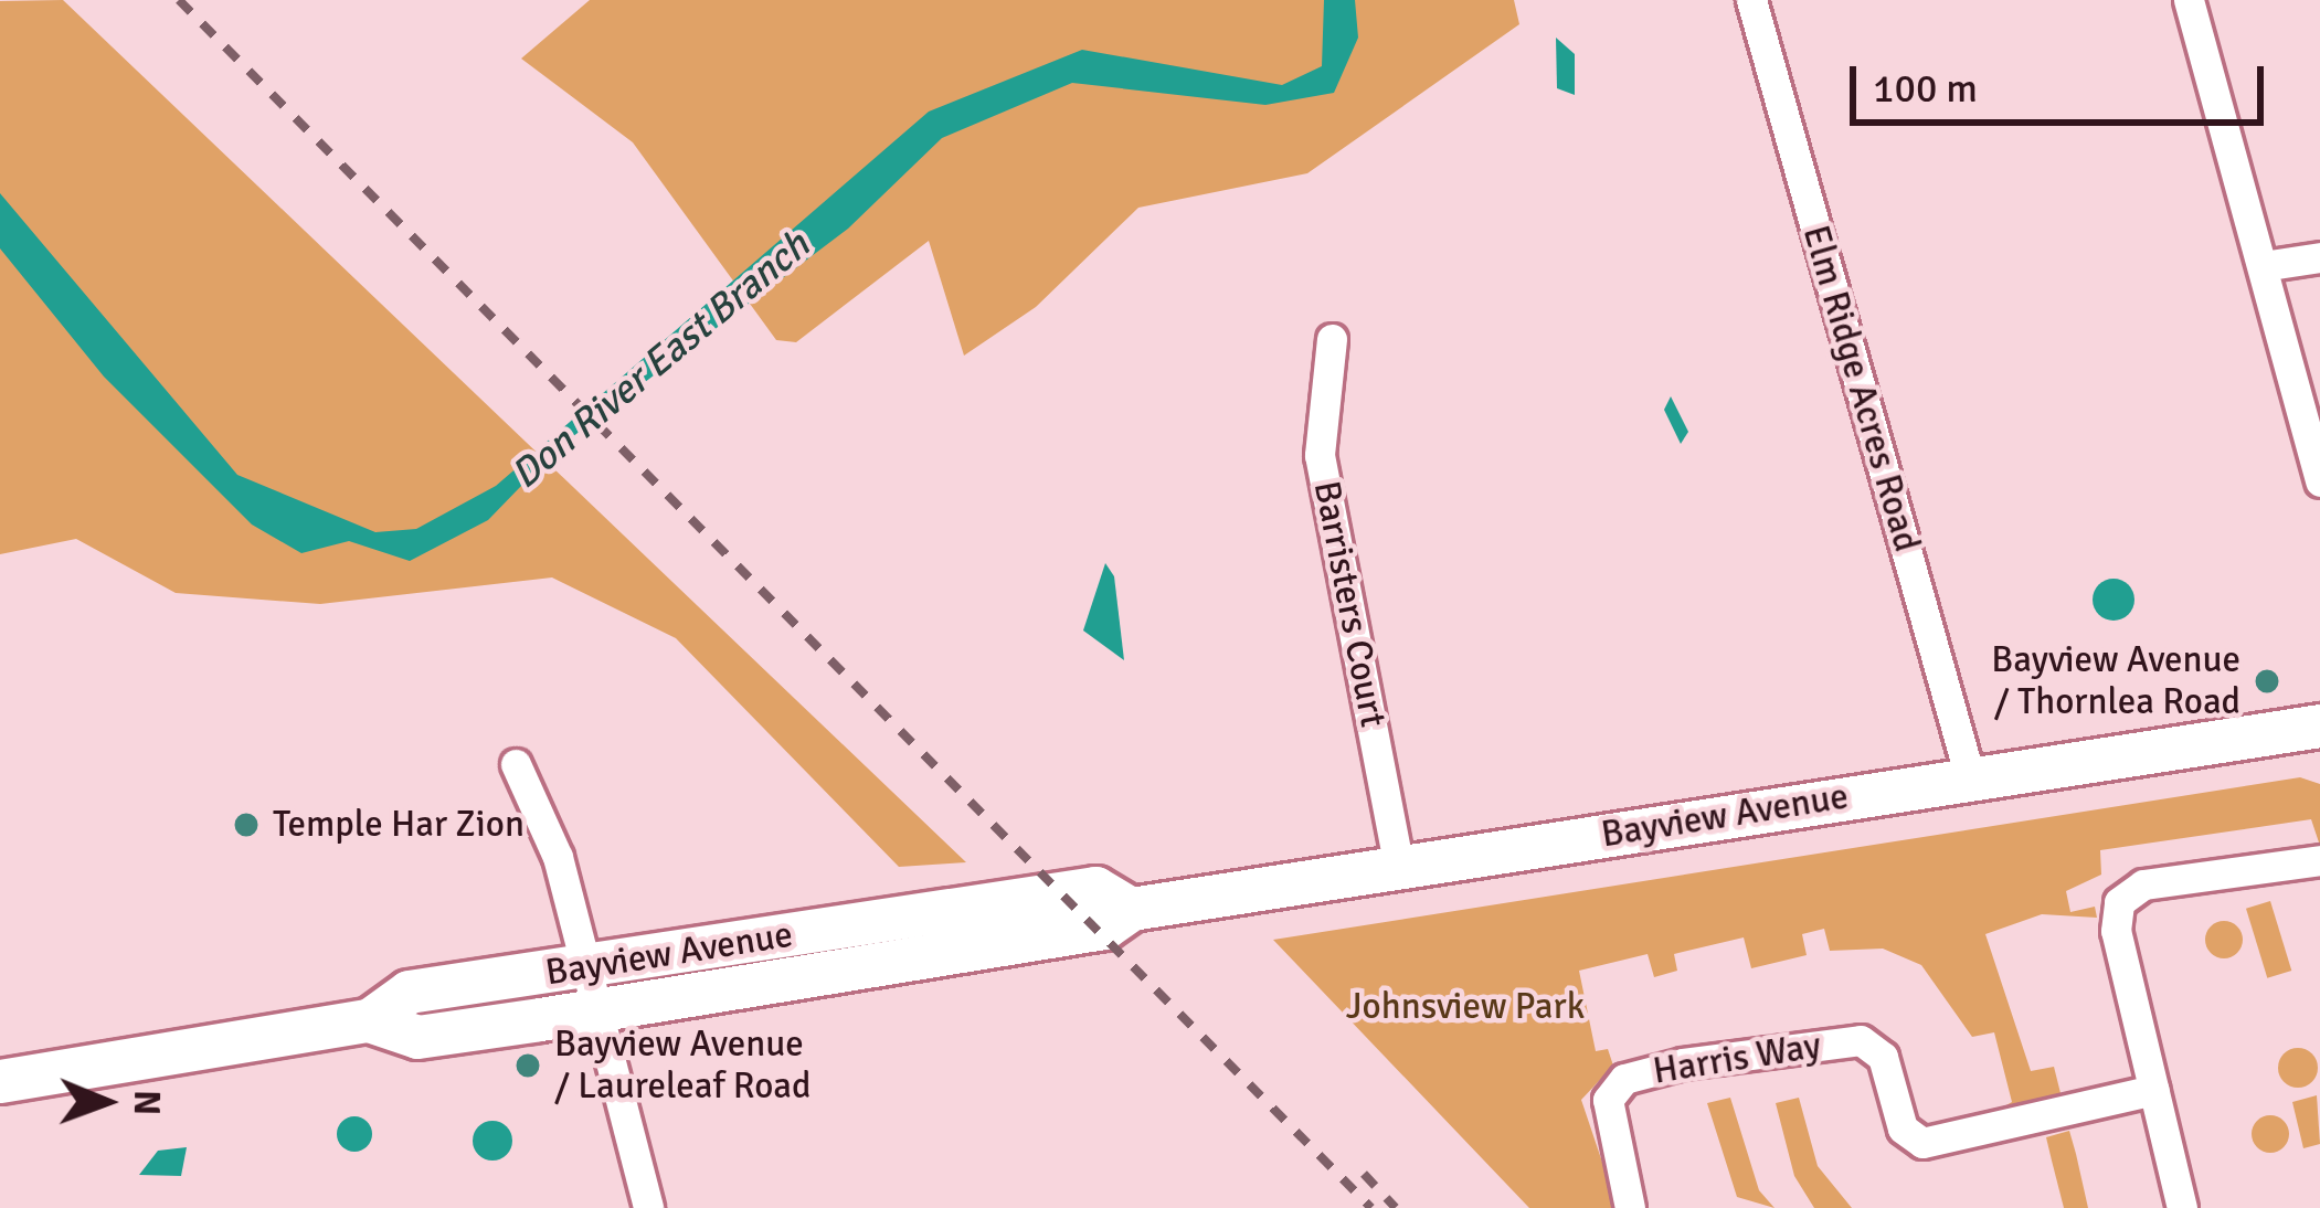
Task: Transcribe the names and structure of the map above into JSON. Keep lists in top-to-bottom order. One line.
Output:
{"streets":{"main road":["Bayview Avenue"],"street":["Elm Ridge Acres Road","Barristers Court","Harris Way"]},"crossings":[["Elm Ridge Acres Road","Bayview Avenue"],["Barristers Court","Bayview Avenue"]],"water":["Don River East Branch"],"parks":["Johnsview Park"],"places":["Bayview Avenue / Thornlea Road","Temple Har Zion","Bayview Avenue / Laureleaf Road"],"scale_bar":"100 m","north":"right"}
